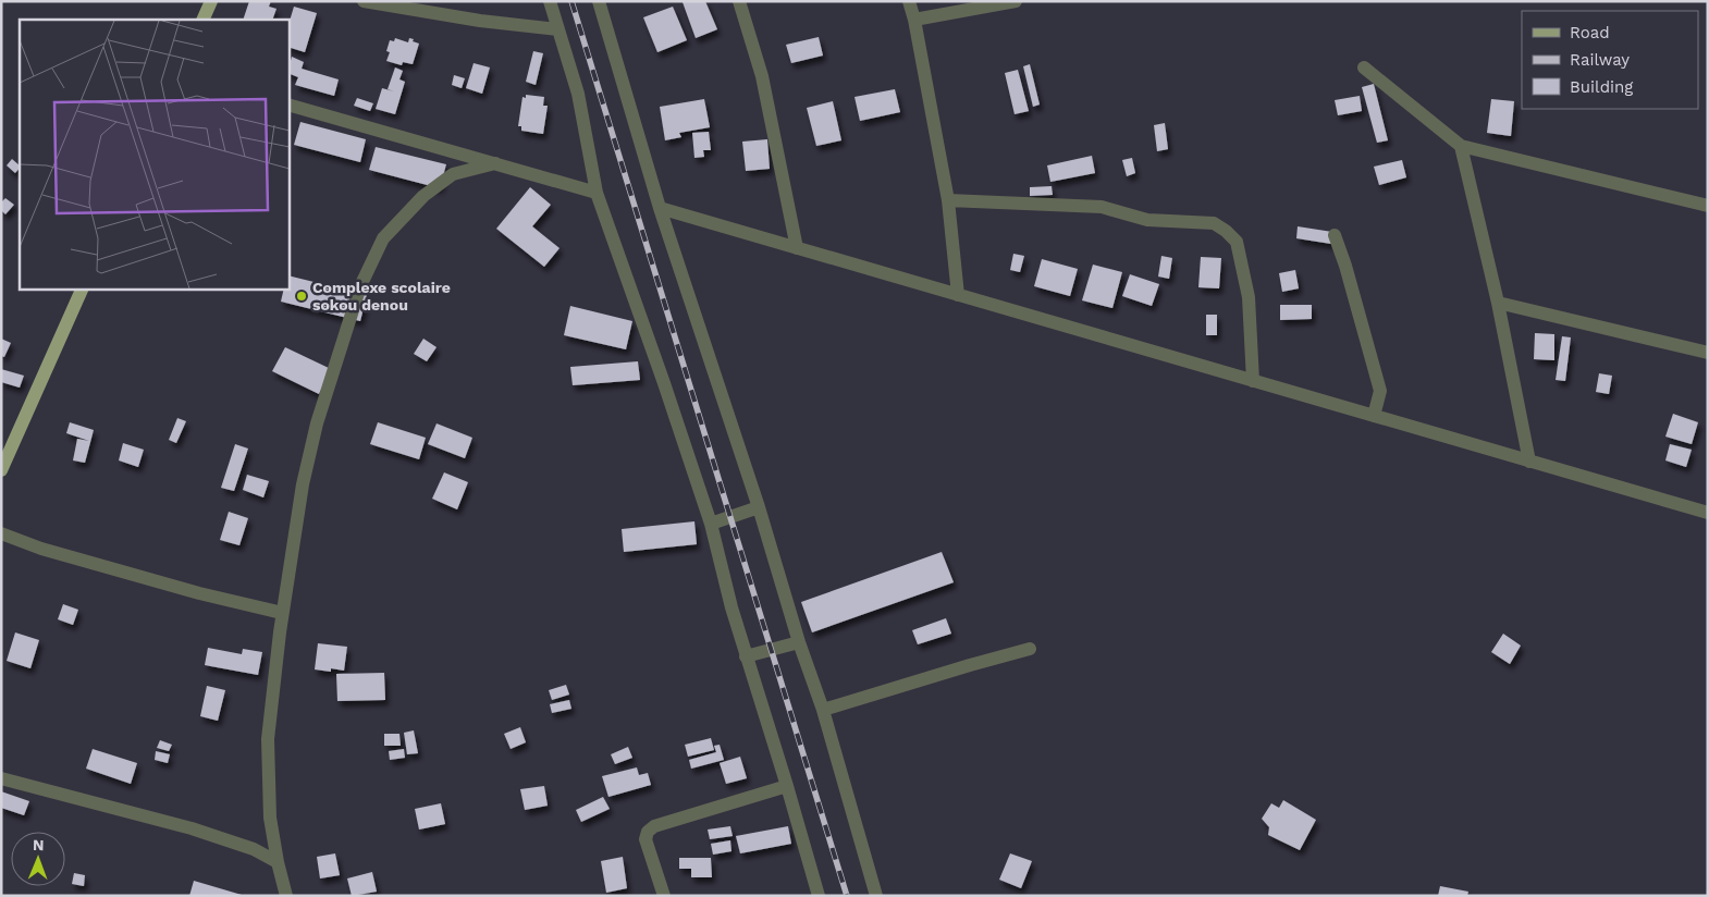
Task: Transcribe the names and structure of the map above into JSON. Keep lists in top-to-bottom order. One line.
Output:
{"places":["Complexe scolaire sokou denou"],"legend":["Road","Railway","Building"],"north":"top"}
